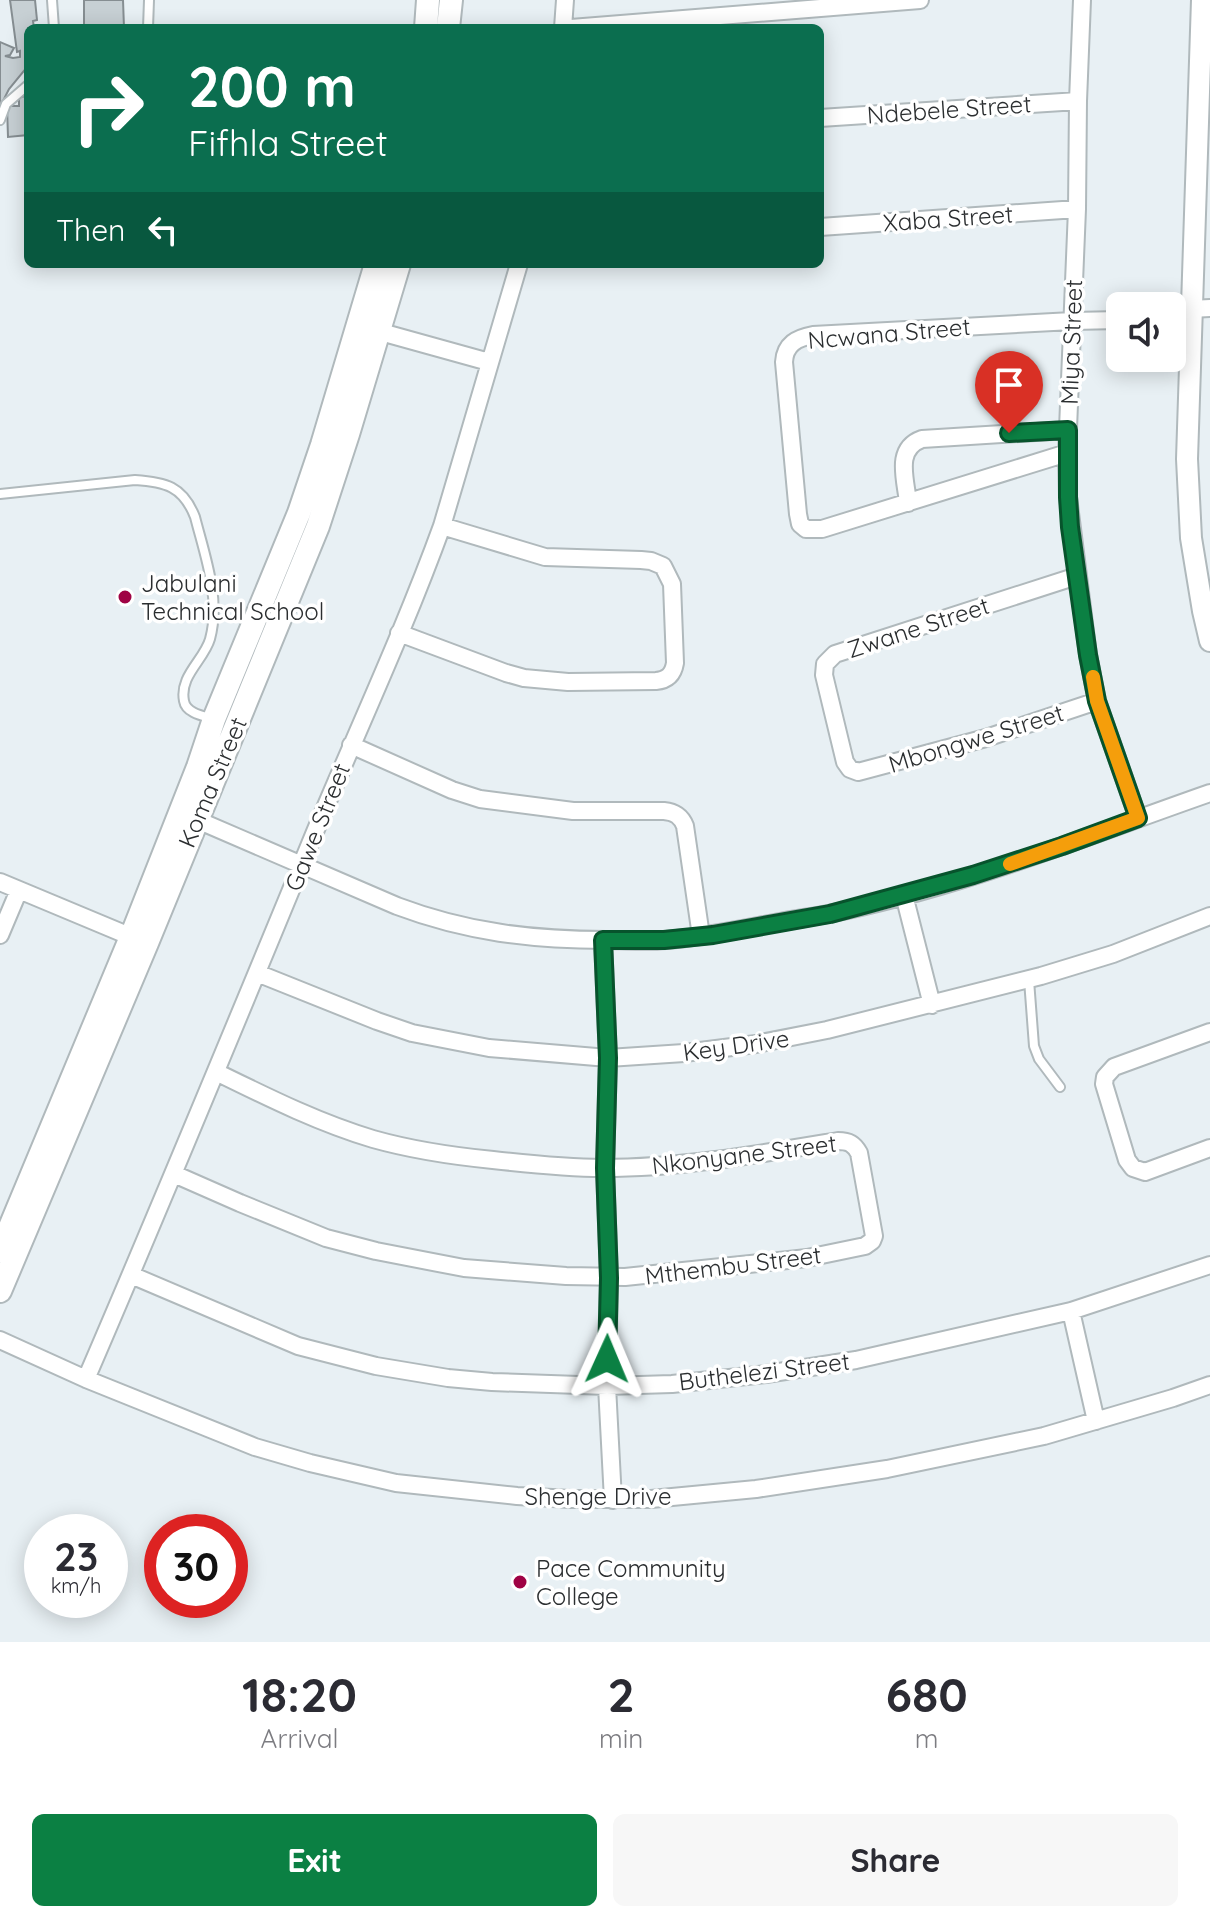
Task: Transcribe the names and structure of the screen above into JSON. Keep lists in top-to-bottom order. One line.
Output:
{"streets":{"main road":["Koma Street"],"street":["Ndebele Street","Xaba Street","Ncwana Street","Miya Street","Zwane Street","Mbongwe Street","Gawe Street","Key Drive","Nkonyane Street","Mthembu Street","Buthelezi Street","Shenge Drive"]},"crossings":[["Ndebele Street","Miya Street"],["Xaba Street","Miya Street"],["Ncwana Street","Miya Street"],["Miya Street","Zwane Street"],["Miya Street","Mbongwe Street"],["Zwane Street","Mbongwe Street"],["Gawe Street","Key Drive"],["Gawe Street","Nkonyane Street"],["Gawe Street","Mthembu Street"],["Gawe Street","Buthelezi Street"],["Gawe Street","Shenge Drive"],["Nkonyane Street","Mthembu Street"]],"places":["Jabulani Technical School","Pace Community College"],"page":{"turn":["200 m","Fifhla Street"],"then":"Then","speed":"23 km/h","limit":"30","eta":["18:20","Arrival","2","min","680","m"],"buttons":["Exit","Share"]}}
